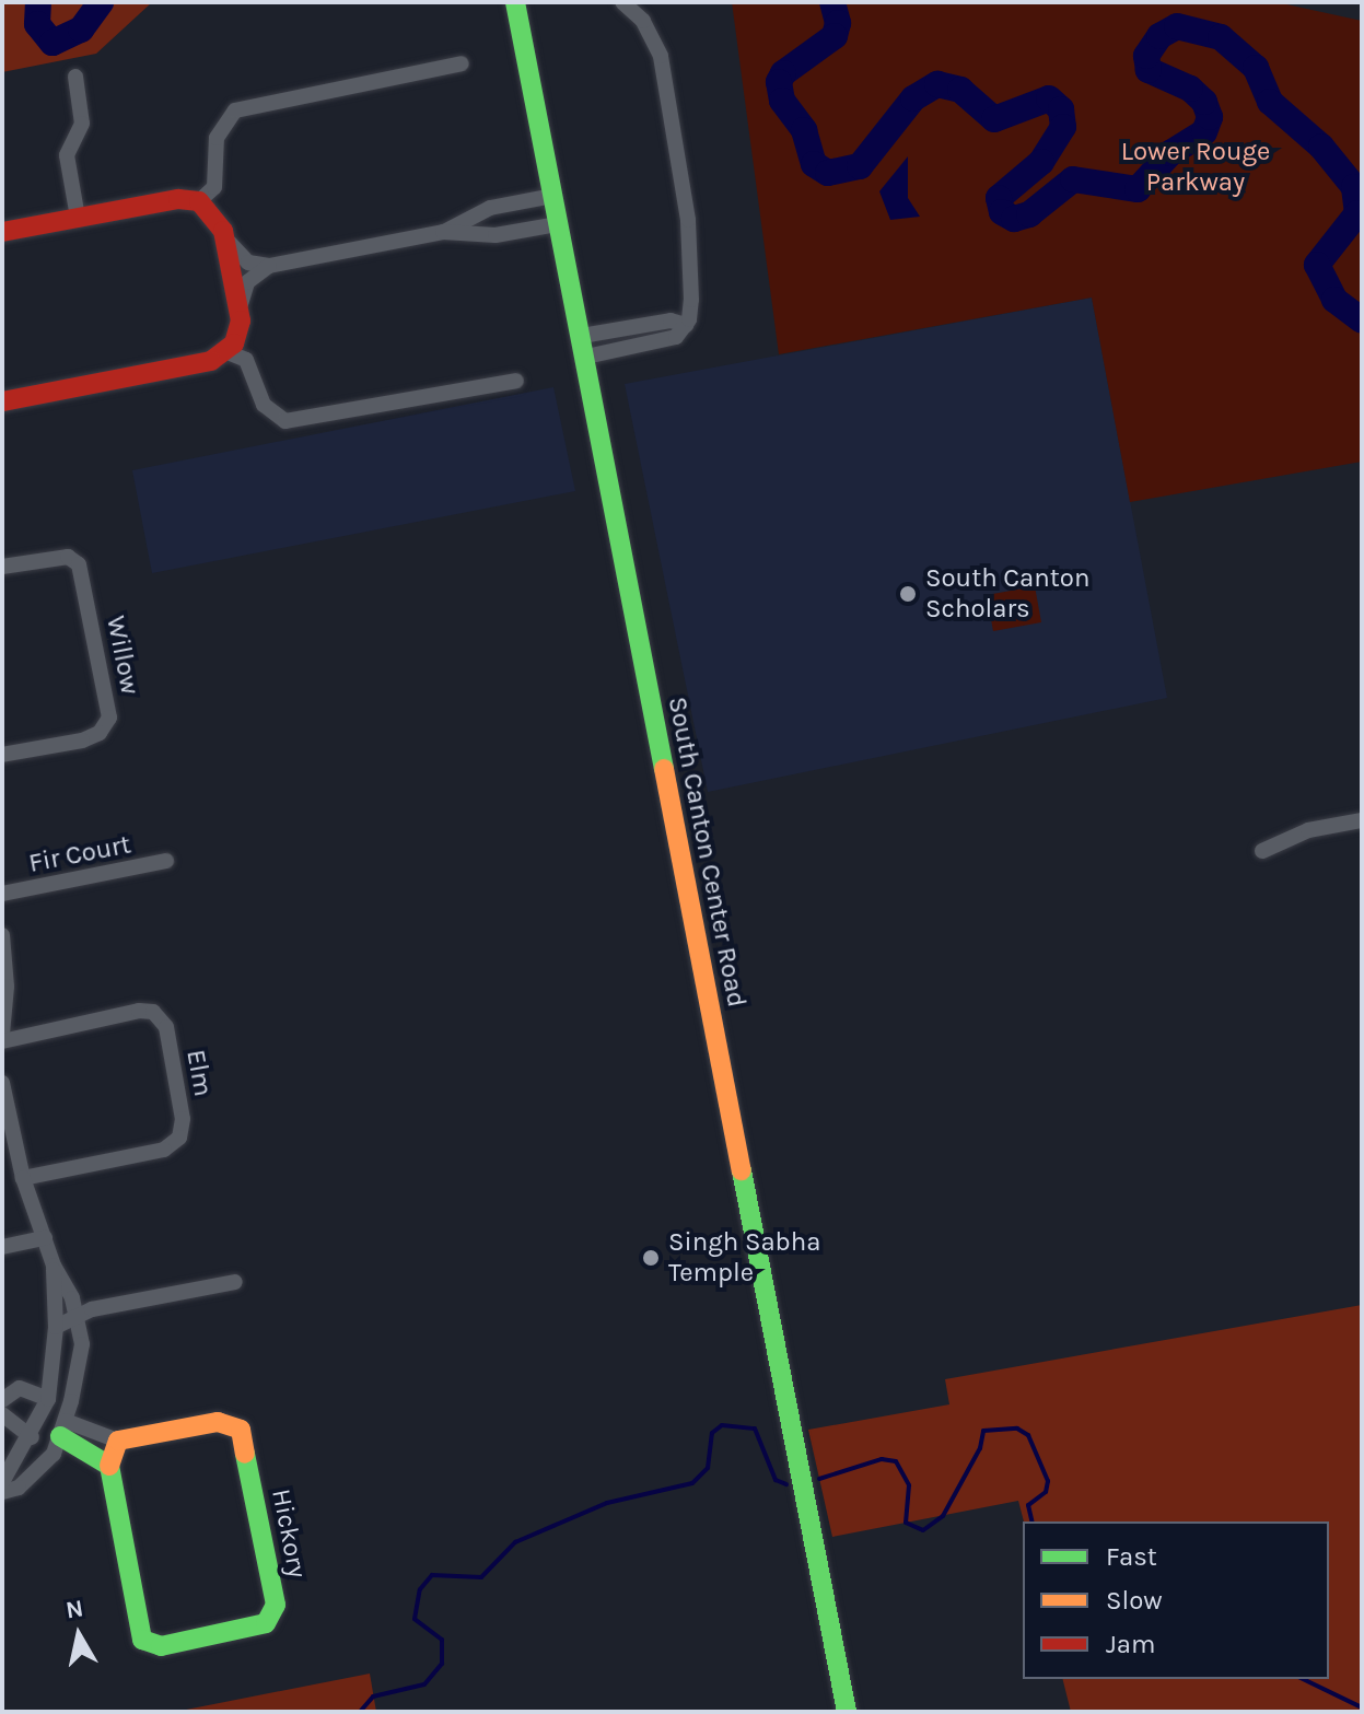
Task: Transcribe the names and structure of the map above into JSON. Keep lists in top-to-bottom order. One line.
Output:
{"streets":{"main road":["South Canton Center Road","Hickory"],"street":["Willow","Fir Court","Elm"]},"parks":["Lower Rouge Parkway"],"places":["South Canton Scholars","Singh Sabha Temple"],"legend":["Fast","Slow","Jam"],"north":"top"}
